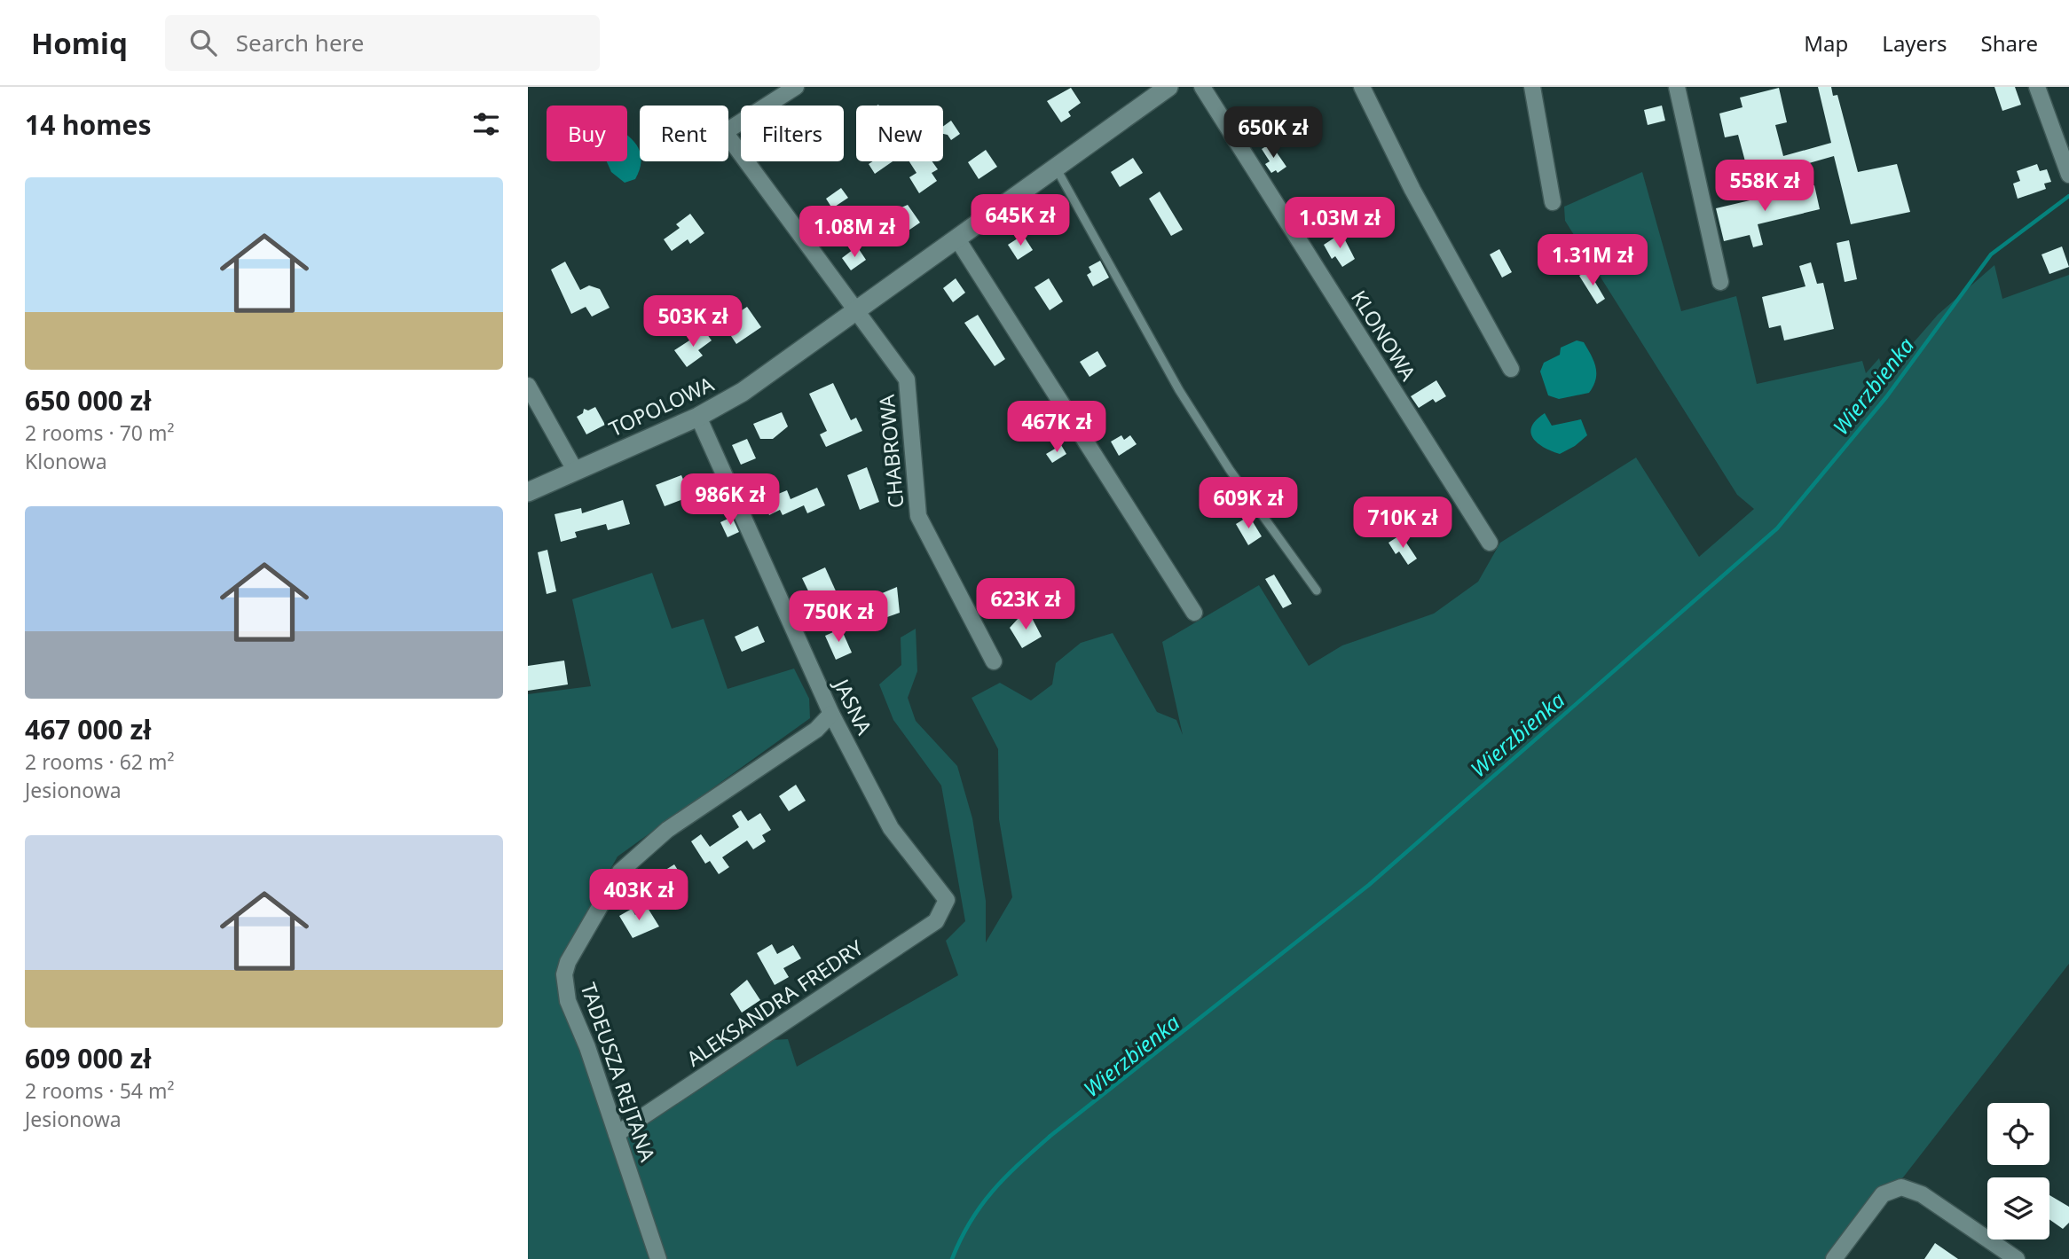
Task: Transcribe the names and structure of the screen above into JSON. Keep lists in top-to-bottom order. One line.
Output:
{"streets":{"street":["KLONOWA","TOPOLOWA","CHABROWA","JASNA","ALEKSANDRA FREDRY","TADEUSZA REJTANA"]},"crossings":[["TOPOLOWA","CHABROWA"],["TOPOLOWA","JASNA"],["JASNA","ALEKSANDRA FREDRY"],["JASNA","TADEUSZA REJTANA"],["ALEKSANDRA FREDRY","TADEUSZA REJTANA"]],"water":["Wierzbienka"],"page":{"header":"Homiq","search":"Search here","nav":["Map","Layers","Share"],"heading":"14 homes","chip":["Buy","Rent","Filters","New"],"price":["650K zł","558K zł","645K zł","1.03M zł","1.08M zł","1.31M zł","503K zł","467K zł","986K zł","609K zł","710K zł","623K zł","750K zł","403K zł"],"list":[{"name":"650 000 zł","note":"2 rooms · 70 m² · Klonowa"},{"name":"467 000 zł","note":"2 rooms · 62 m² · Jesionowa"},{"name":"609 000 zł","note":"2 rooms · 54 m² · Jesionowa"}]}}
